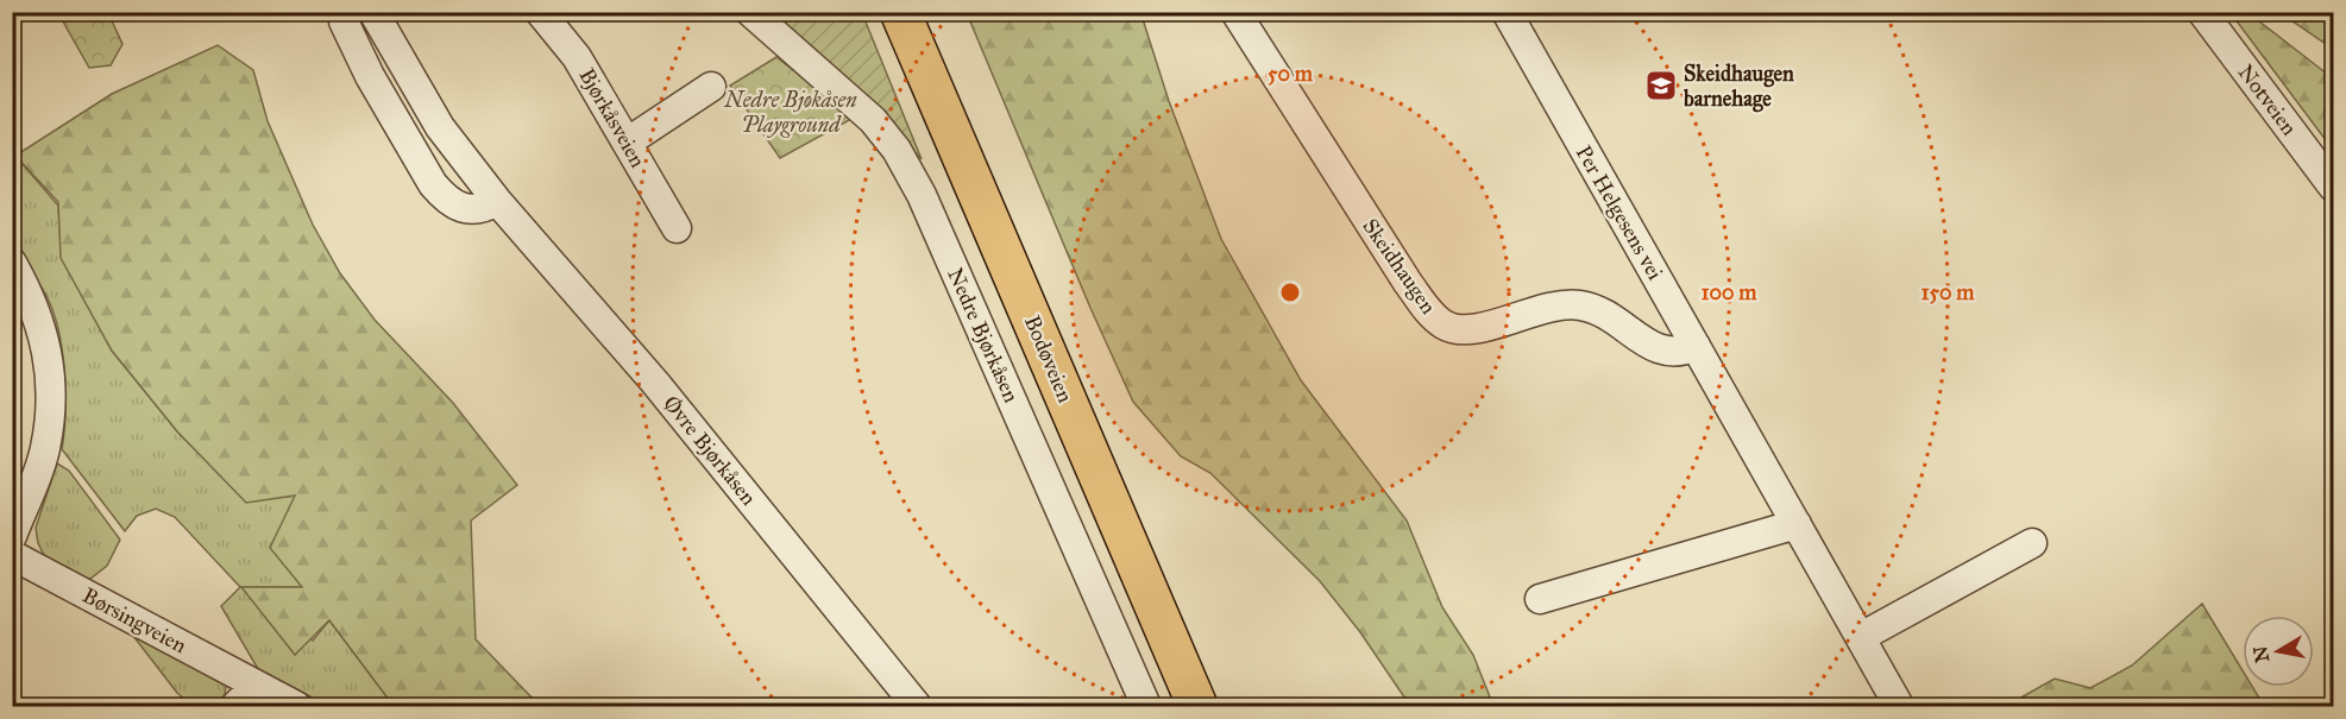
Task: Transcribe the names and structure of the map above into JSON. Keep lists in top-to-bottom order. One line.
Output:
{"streets":{"main road":["Bodøveien"],"street":["Notveien","Bjørkåsveien","Per Helgesens vei","Skeidhaugen","Nedre Bjørkåsen","Øvre Bjørkåsen","Børsingveien"]},"crossings":[["Per Helgesens vei","Skeidhaugen"]],"parks":["Nedre Bjøkåsen Playground"],"places":{"school or university":["Skeidhaugen barnehage"]},"north":"left","rings":["50 m","100 m","150 m"]}
